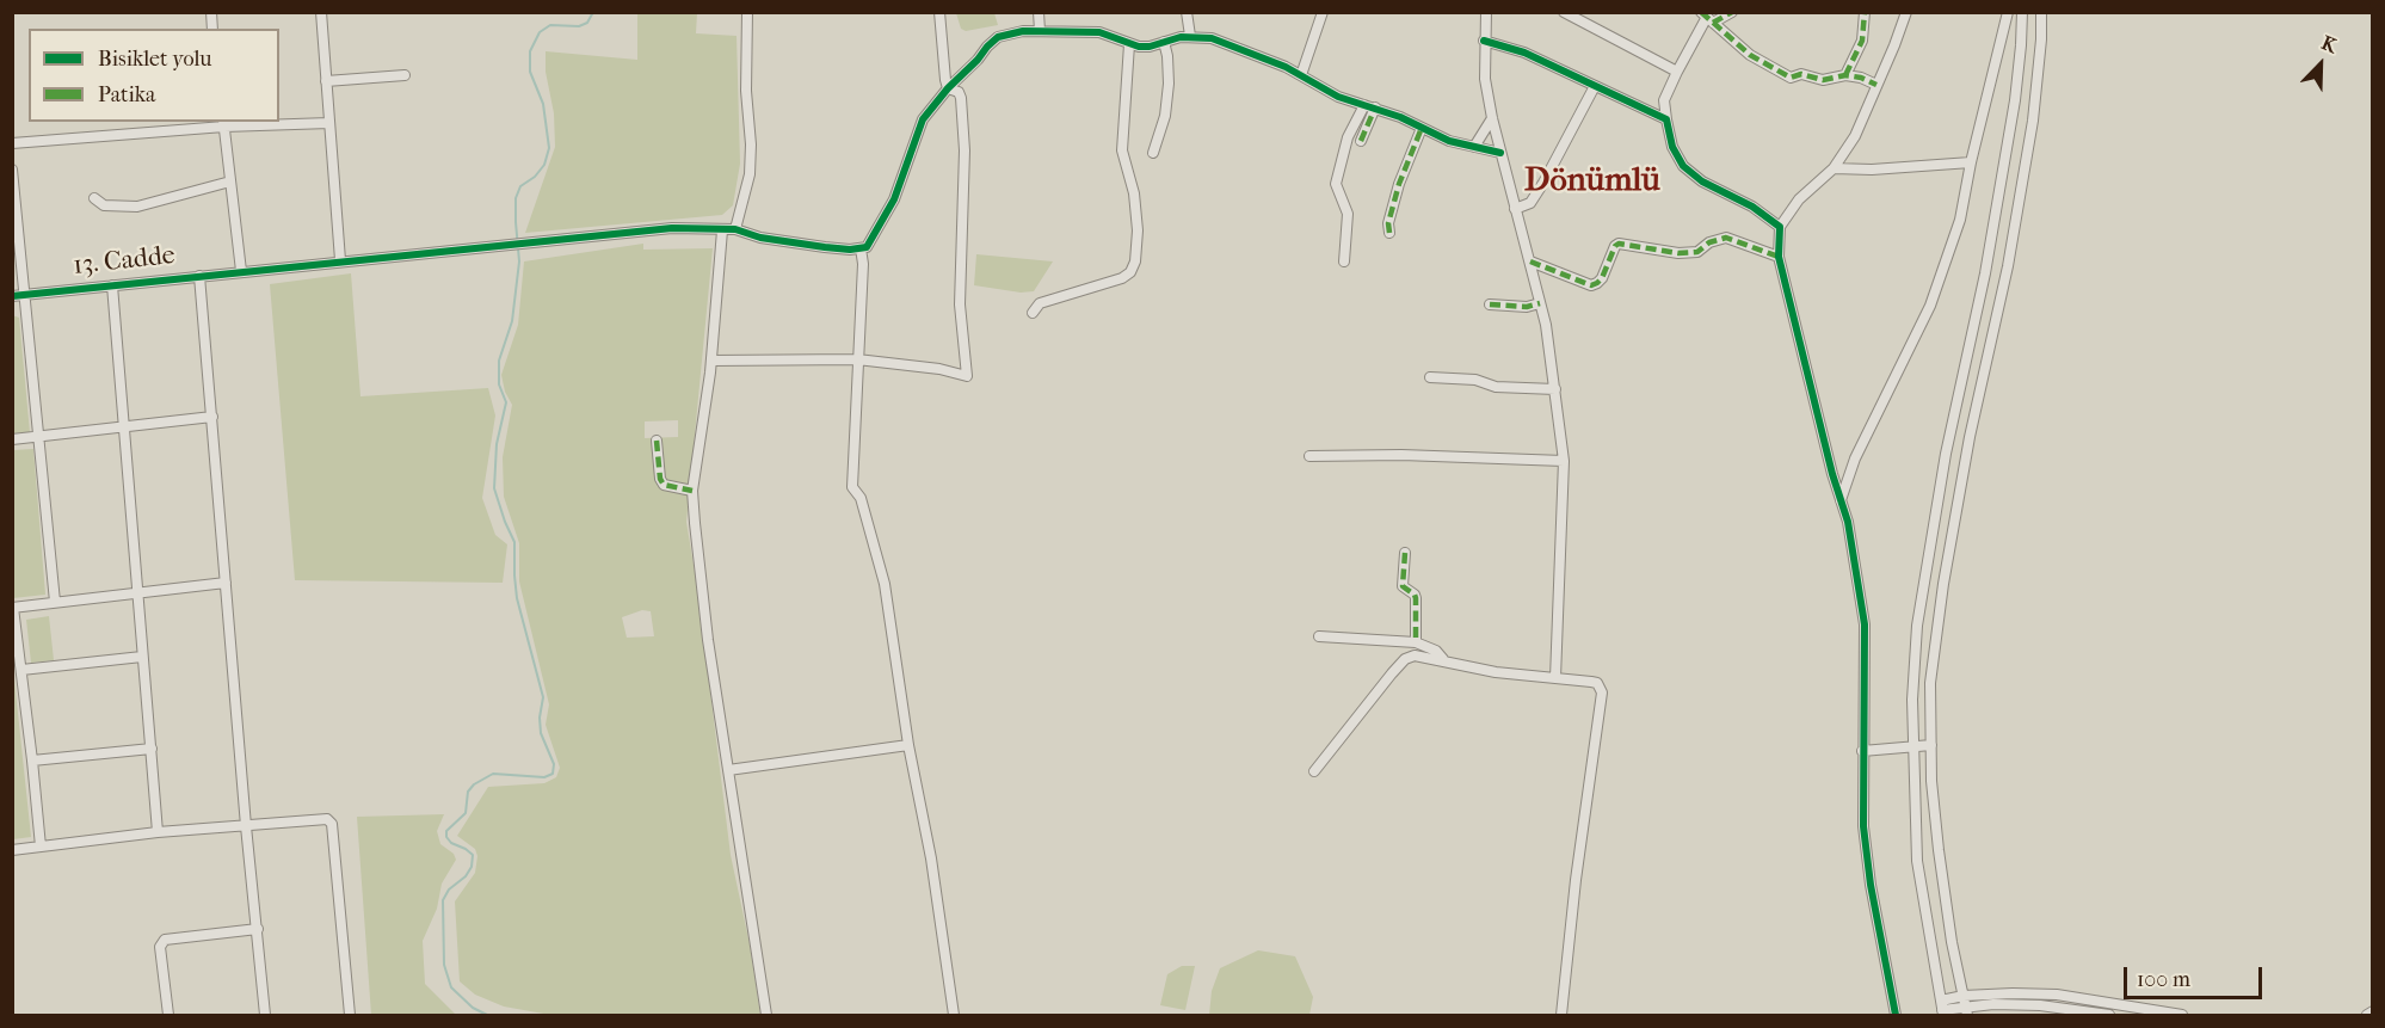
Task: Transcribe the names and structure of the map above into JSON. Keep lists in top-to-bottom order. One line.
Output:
{"streets":{"street":["13. Cadde"]},"districts":["Dönümlü"],"legend":["Bisiklet yolu","Patika"],"scale_bar":"100 m","north":"top right"}
